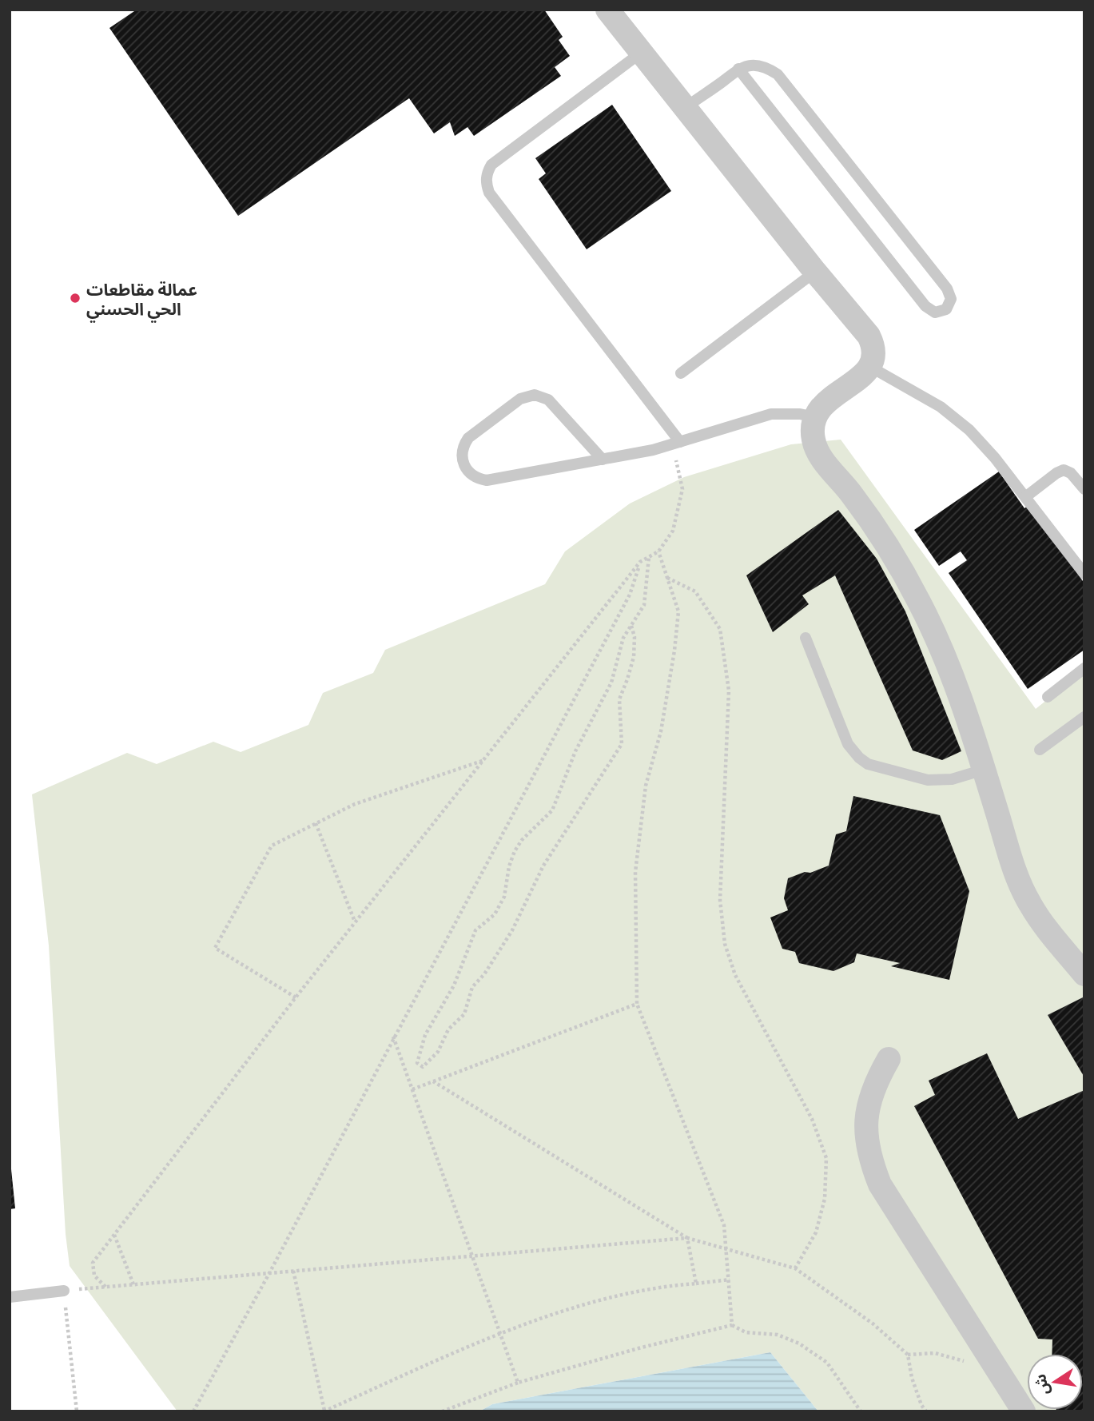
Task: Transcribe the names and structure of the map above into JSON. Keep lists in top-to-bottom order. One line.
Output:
{"places":["عمالة مقاطعات الحي الحسني"],"north":"left"}
